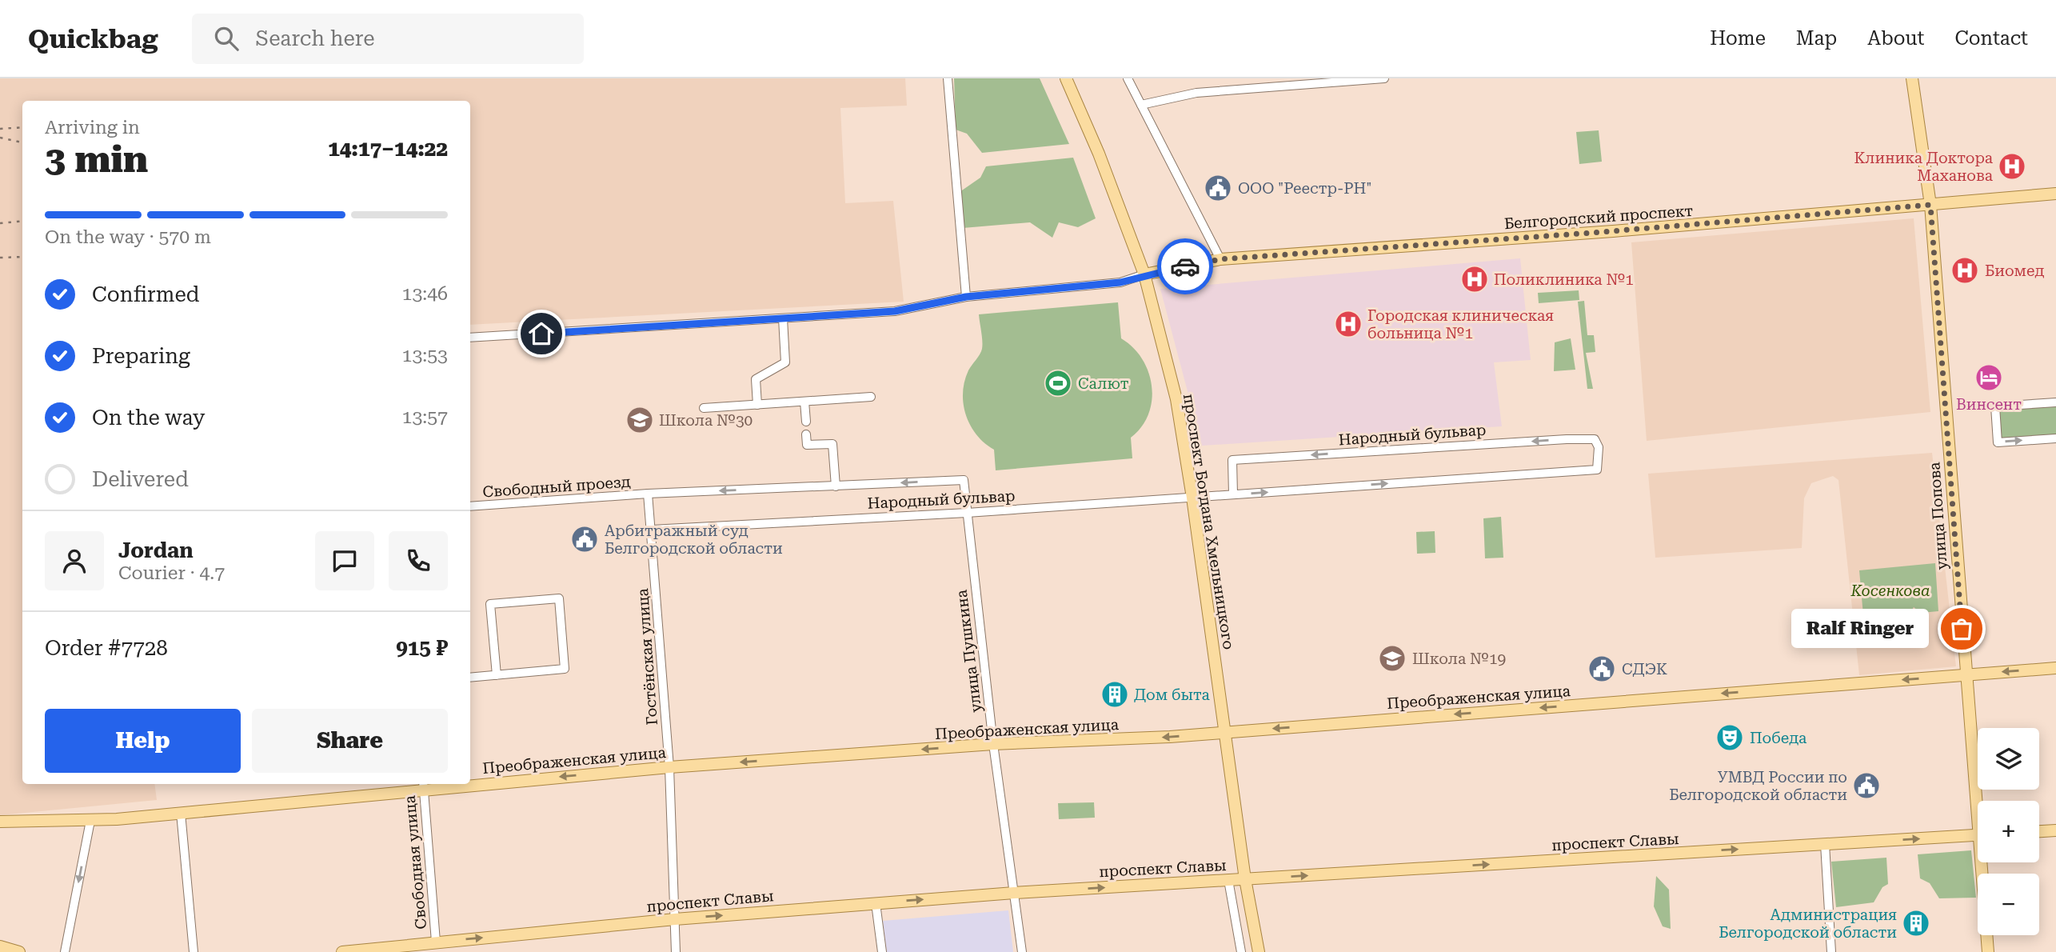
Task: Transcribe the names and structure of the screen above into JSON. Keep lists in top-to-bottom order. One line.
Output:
{"streets":{"main road":["Белгородский проспект","улица Попова","проспект Богдана Хмельницкого","Преображенская улица","проспект Славы"],"street":["Народный бульвар","Свободный проезд","улица Пушкина","Гостёнская улица","Свободная улица"]},"crossings":[["Белгородский проспект","улица Попова"],["Белгородский проспект","проспект Богдана Хмельницкого"],["Народный бульвар","Свободный проезд"],["Народный бульвар","проспект Богдана Хмельницкого"],["Народный бульвар","улица Пушкина"],["Народный бульвар","Гостёнская улица"],["Свободный проезд","Гостёнская улица"],["улица Попова","Преображенская улица"],["проспект Богдана Хмельницкого","Преображенская улица"],["проспект Богдана Хмельницкого","проспект Славы"],["улица Пушкина","Преображенская улица"],["улица Пушкина","проспект Славы"],["Гостёнская улица","Преображенская улица"],["Гостёнская улица","проспект Славы"],["Преображенская улица","Свободная улица"],["проспект Славы","Свободная улица"]],"one_way":["Преображенская улица","проспект Славы"],"parks":["Косенкова"],"places":{"hospital":["Клиника Доктора Маханова","Биомед","Поликлиника №1","Городская клиническая больница №1"],"public building":["ООО \"Реестр-РН\"","Арбитражный суд Белгородской области","СДЭК","УМВД России по Белгородской области"],"hotel":["Винсент"],"sports":["Салют"],"school or university":["Школа №30","Школа №19"],"other":["Ralf Ringer"],"building":["Дом быта","Администрация Белгородской области"],"theatre":["Победа"]},"page":{"header":"Quickbag","search":"Search here","nav":["Home","Map","About","Contact"],"heading":["3 min","Arriving in","14:17–14:22"],"panel":["Jordan","Courier · 4.7","Order #7728","915 ₽"],"bar":"On the way · 570 m","list":[["Confirmed","13:46"],["Preparing","13:53"],["On the way","13:57"],"Delivered"],"bubble":"Ralf Ringer","buttons":["Help","Share"],"map_buttons":["+","−"]}}
